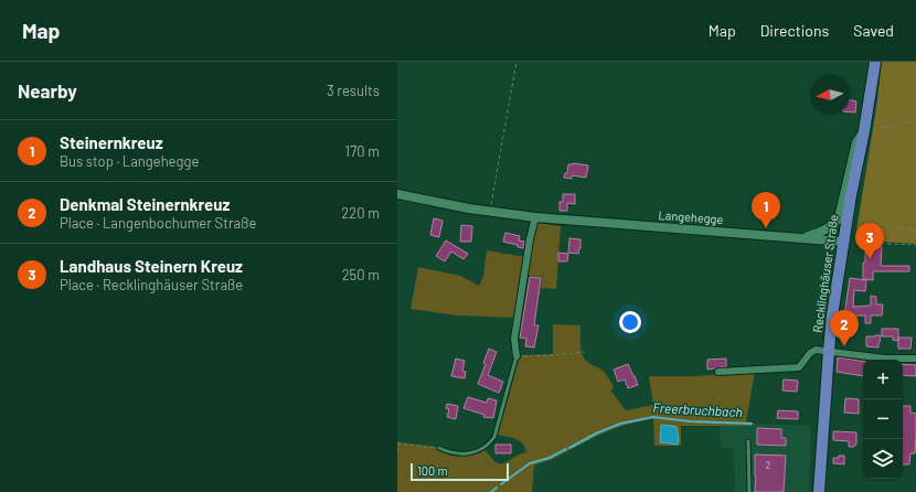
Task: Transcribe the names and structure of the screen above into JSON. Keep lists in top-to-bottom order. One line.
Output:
{"streets":{"main road":["Recklinghäuser Straße"],"street":["Langehegge"]},"crossings":[["Langehegge","Recklinghäuser Straße"]],"water":["Freerbruchbach"],"house_numbers":["2"],"scale_bar":"100 m","north":"left","page":{"header":"Map","nav":["Map","Directions","Saved"],"heading":["Nearby","3 results"],"list":[{"mark":"1","name":"Steinernkreuz","note":"Bus stop · Langehegge","value":"170 m"},{"mark":"2","name":"Denkmal Steinernkreuz","note":"Place · Langenbochumer Straße","value":"220 m"},{"mark":"3","name":"Landhaus Steinern Kreuz","note":"Place · Recklinghäuser Straße","value":"250 m"}],"pins":["1","3","2"],"map_buttons":["+","−"],"scale":"100 m"}}
